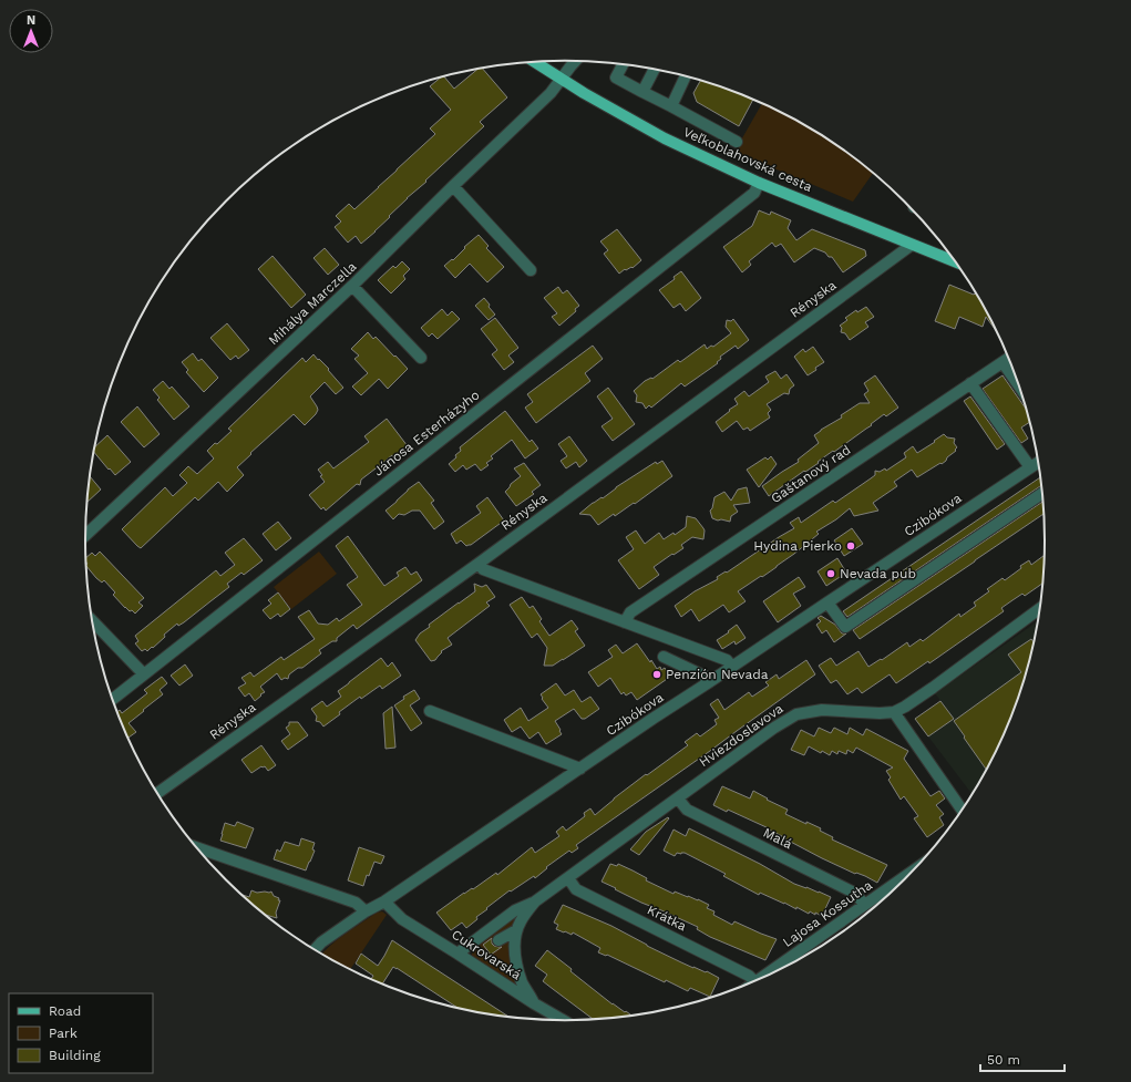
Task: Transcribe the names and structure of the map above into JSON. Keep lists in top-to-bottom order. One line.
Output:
{"streets":{"main road":["Veľkoblahovská cesta"],"street":["Rényska","Mihálya Marczella","Jánosa Esterházyho","Gaštanový rad","Czibókova","Hviezdoslavova","Malá","Lajosa Kossutha","Krátka","Cukrovarská"]},"crossings":[["Veľkoblahovská cesta","Rényska"],["Veľkoblahovská cesta","Mihálya Marczella"],["Veľkoblahovská cesta","Jánosa Esterházyho"],["Czibókova","Cukrovarská"],["Hviezdoslavova","Malá"],["Hviezdoslavova","Krátka"],["Hviezdoslavova","Cukrovarská"],["Malá","Lajosa Kossutha"]],"places":["Hydina Pierko","Nevada pub","Penzión Nevada"],"legend":["Road","Park","Building"],"scale_bar":"50 m","north":"top"}
